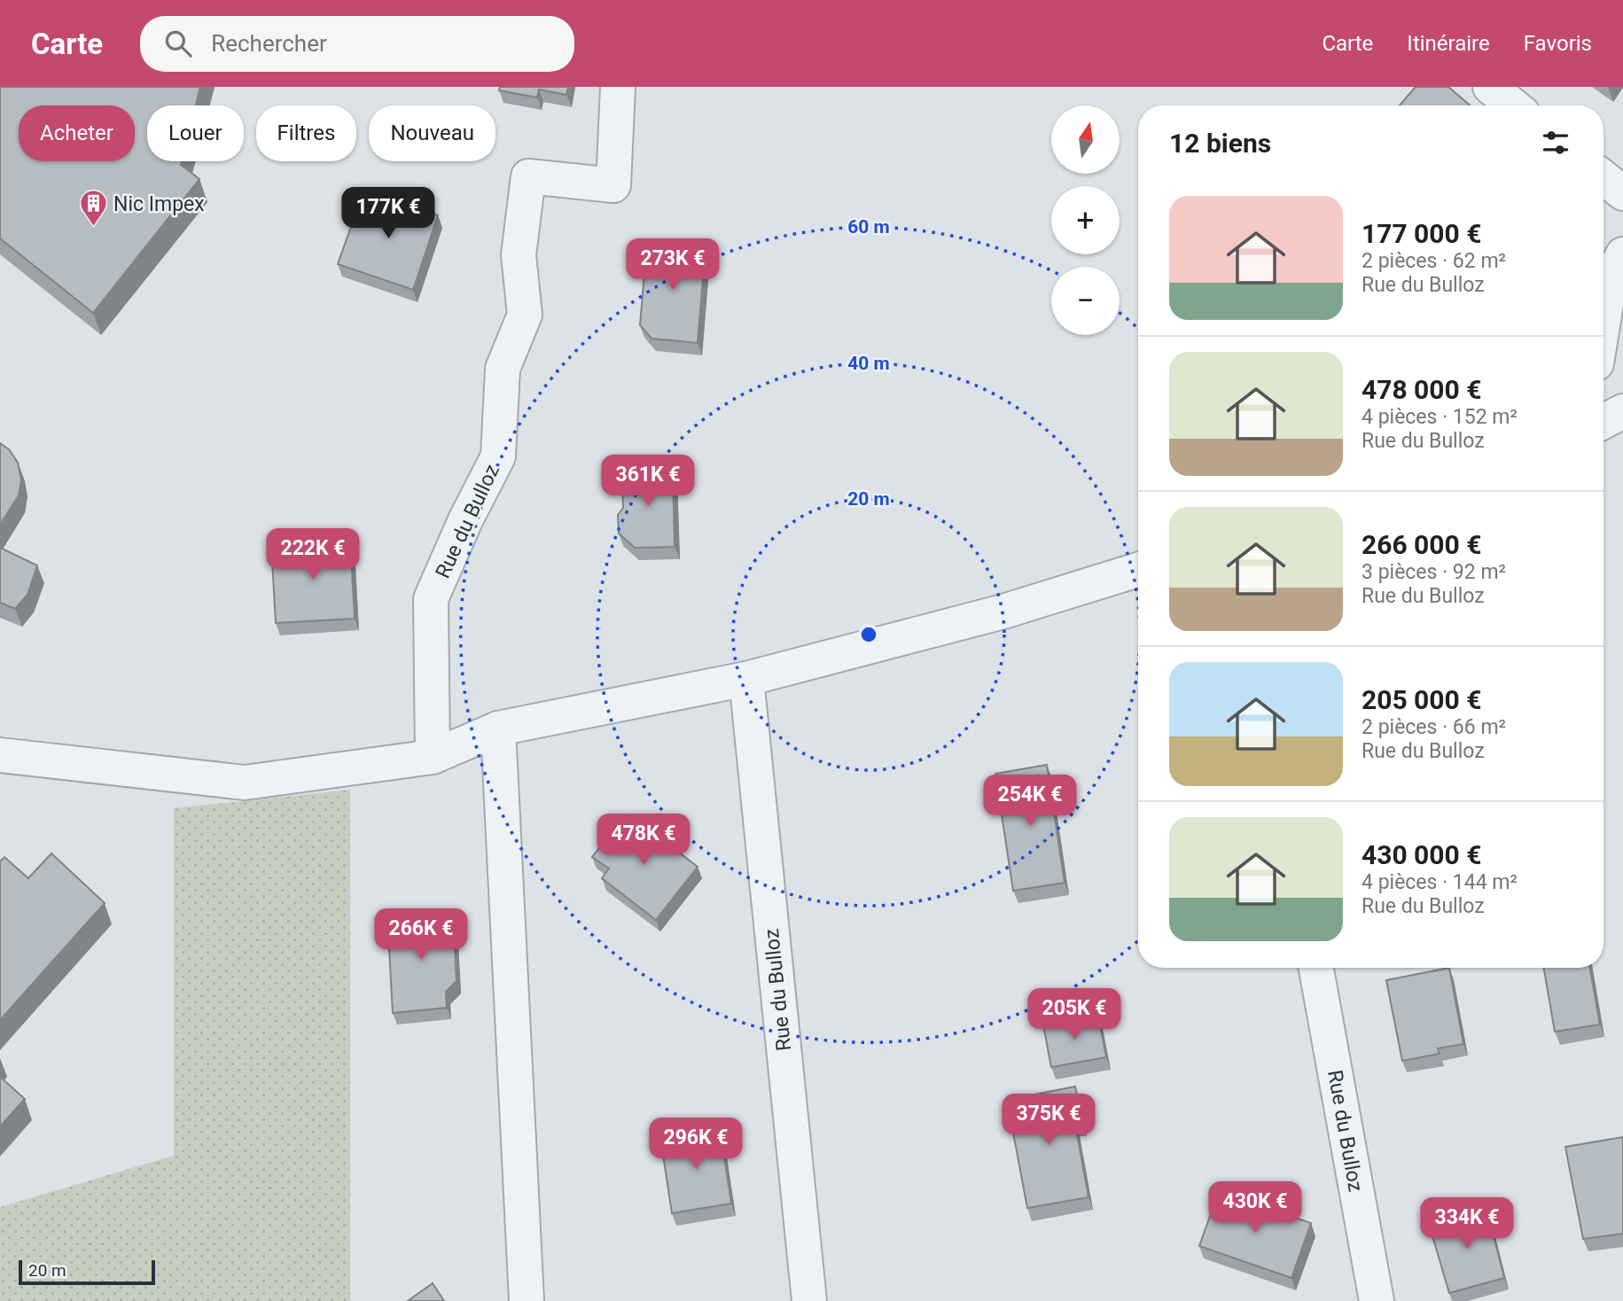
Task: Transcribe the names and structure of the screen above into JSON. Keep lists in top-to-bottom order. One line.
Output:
{"streets":{"street":["Rue du Bulloz"]},"places":{"building":["Nic Impex"]},"scale_bar":"20 m","north":"top","page":{"header":"Carte","search":"Rechercher","nav":["Carte","Itinéraire","Favoris"],"map_buttons":["+","−"],"chip":["Acheter","Louer","Filtres","Nouveau"],"heading":"12 biens","list":[{"name":"177 000 €","note":"2 pièces · 62 m² · Rue du Bulloz"},{"name":"478 000 €","note":"4 pièces · 152 m² · Rue du Bulloz"},{"name":"266 000 €","note":"3 pièces · 92 m² · Rue du Bulloz"},{"name":"205 000 €","note":"2 pièces · 66 m² · Rue du Bulloz"},{"name":"430 000 €","note":"4 pièces · 144 m² · Rue du Bulloz"}],"price":["177K €","273K €","361K €","222K €","254K €","478K €","266K €","205K €","375K €","296K €","430K €","334K €"],"scale":"20 m"},"rings":["60 m","40 m","20 m"]}
